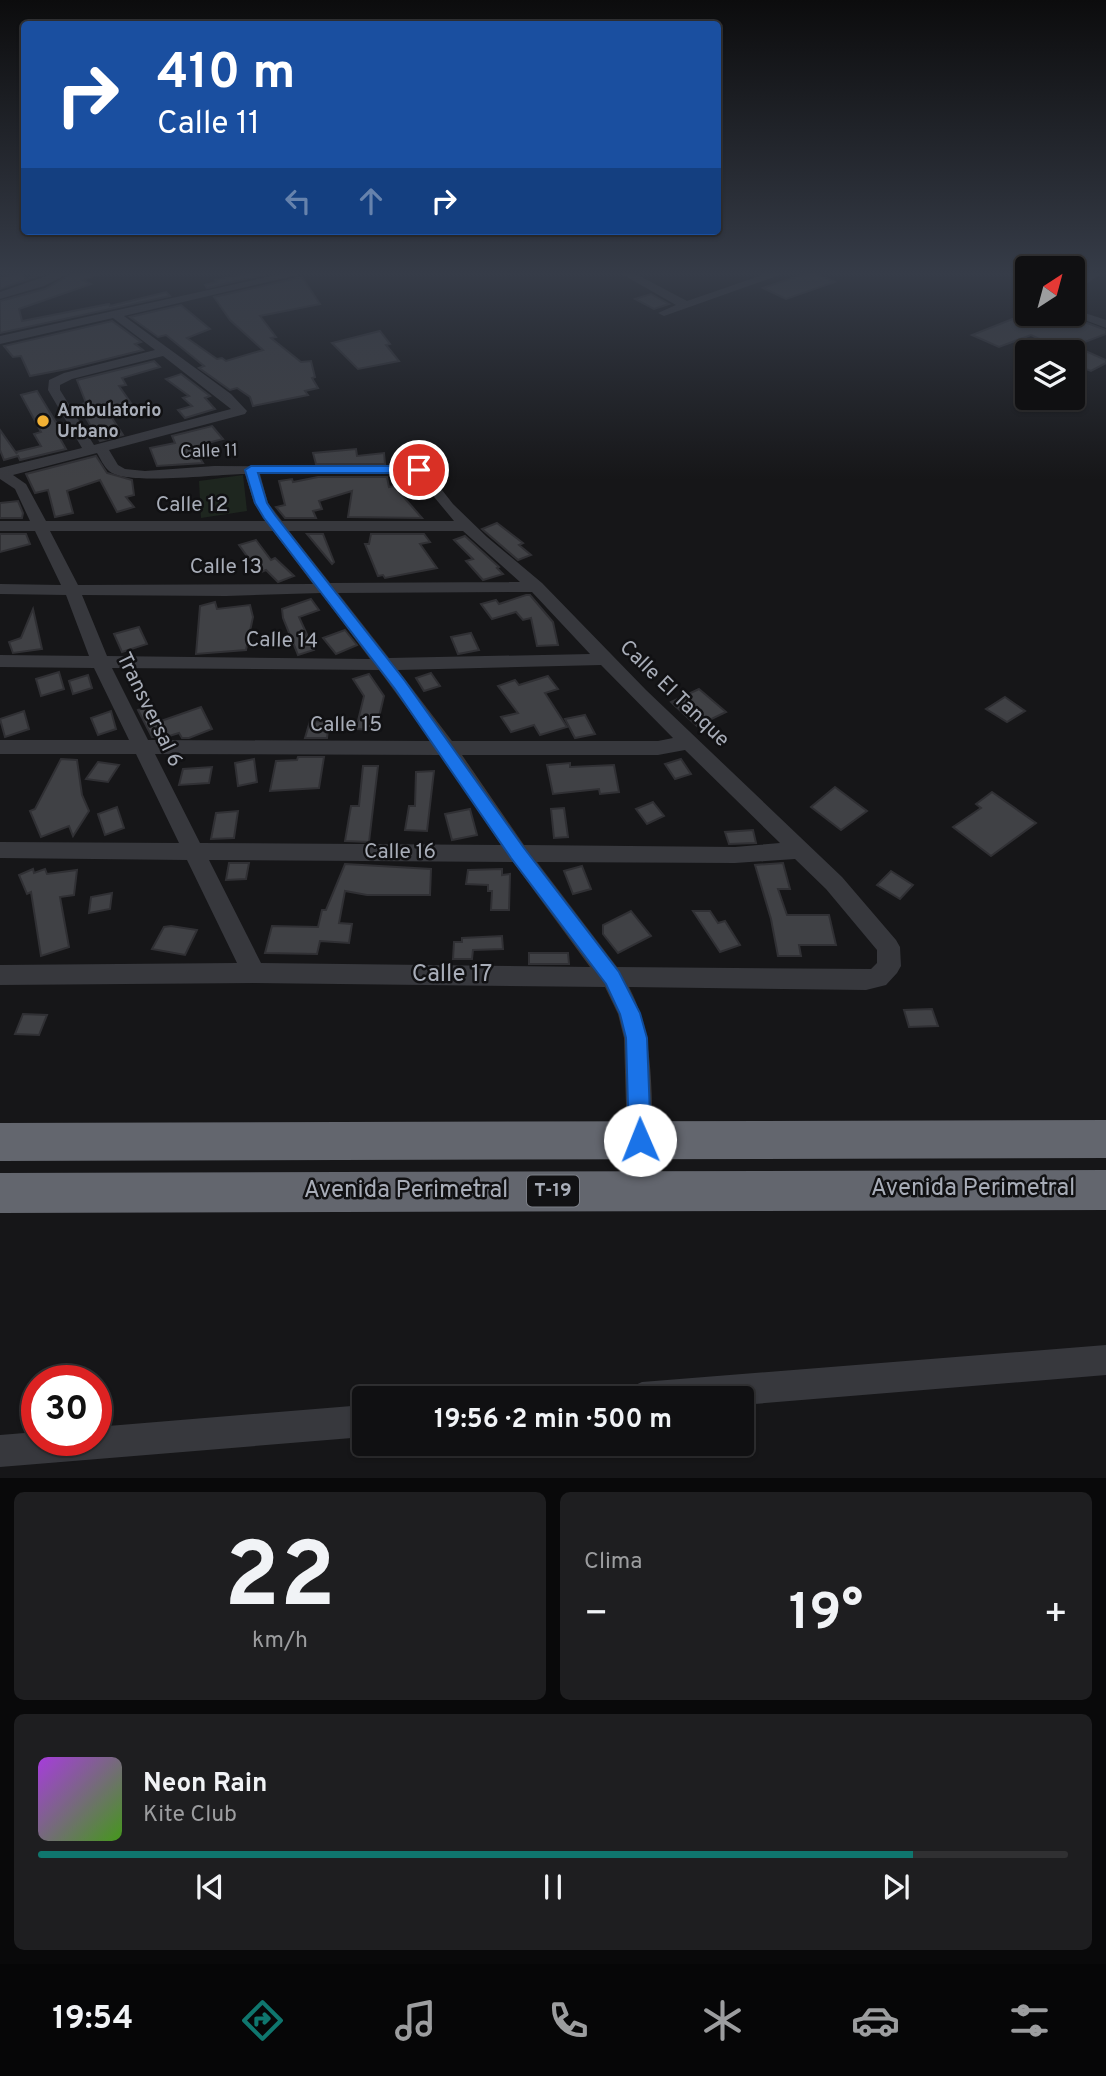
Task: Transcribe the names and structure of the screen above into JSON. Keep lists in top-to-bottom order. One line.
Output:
{"streets":{"highway":["Avenida Perimetral","T-19"],"street":["Calle 11","Calle 12","Calle 13","Calle 14","Calle El Tanque","Transversal 6","Calle 15","Calle 16","Calle 17"]},"crossings":[["Calle 11","Calle El Tanque"],["Calle 12","Calle El Tanque"],["Calle 12","Transversal 6"],["Calle 13","Calle El Tanque"],["Calle 13","Transversal 6"],["Calle 14","Calle El Tanque"],["Calle 14","Transversal 6"],["Calle El Tanque","Calle 15"],["Calle El Tanque","Calle 16"],["Calle El Tanque","Calle 17"],["Transversal 6","Calle 15"],["Transversal 6","Calle 16"],["Transversal 6","Calle 17"]],"places":["Ambulatorio Urbano"],"north":"top right","page":{"turn":["410 m","Calle 11"],"limit":"30","trip":"19:56 · 2 min · 500 m","tile":[["22","km/h"],"Clima"],"heat":["−","19°","+"],"song":["Neon Rain","Kite Club"],"tabs":"19:54"}}
